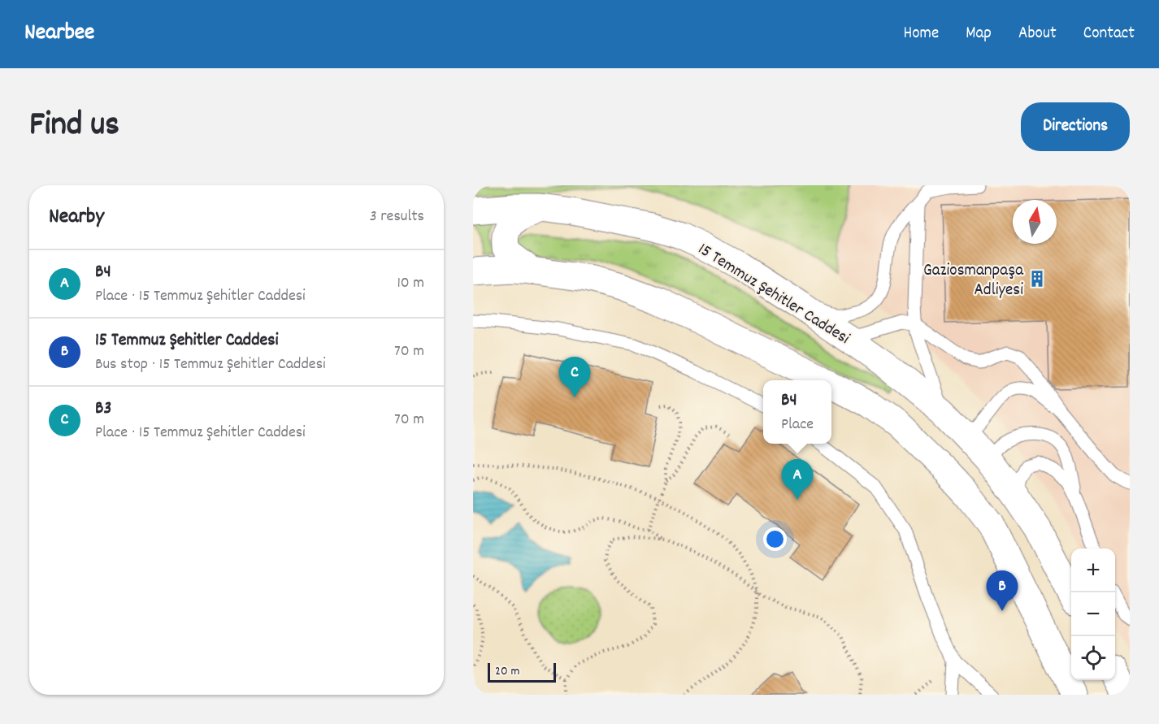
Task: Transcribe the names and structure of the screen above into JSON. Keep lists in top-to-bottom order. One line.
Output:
{"streets":{"main road":["15 Temmuz Şehitler Caddesi"]},"places":{"building":["Gaziosmanpaşa Adliyesi"]},"scale_bar":"20 m","north":"top","page":{"header":"Nearbee","nav":["Home","Map","About","Contact"],"title":"Find us","buttons":"Directions","heading":["Nearby","3 results"],"list":[{"mark":"A","name":"B4","note":"Place · 15 Temmuz Şehitler Caddesi","value":"10 m"},{"mark":"B","name":"15 Temmuz Şehitler Caddesi","note":"Bus stop · 15 Temmuz Şehitler Caddesi","value":"70 m"},{"mark":"C","name":"B3","note":"Place · 15 Temmuz Şehitler Caddesi","value":"70 m"}],"pins":["C","A","B"],"popup":["B4","Place"],"map_buttons":["+","−"],"scale":"20 m"}}
